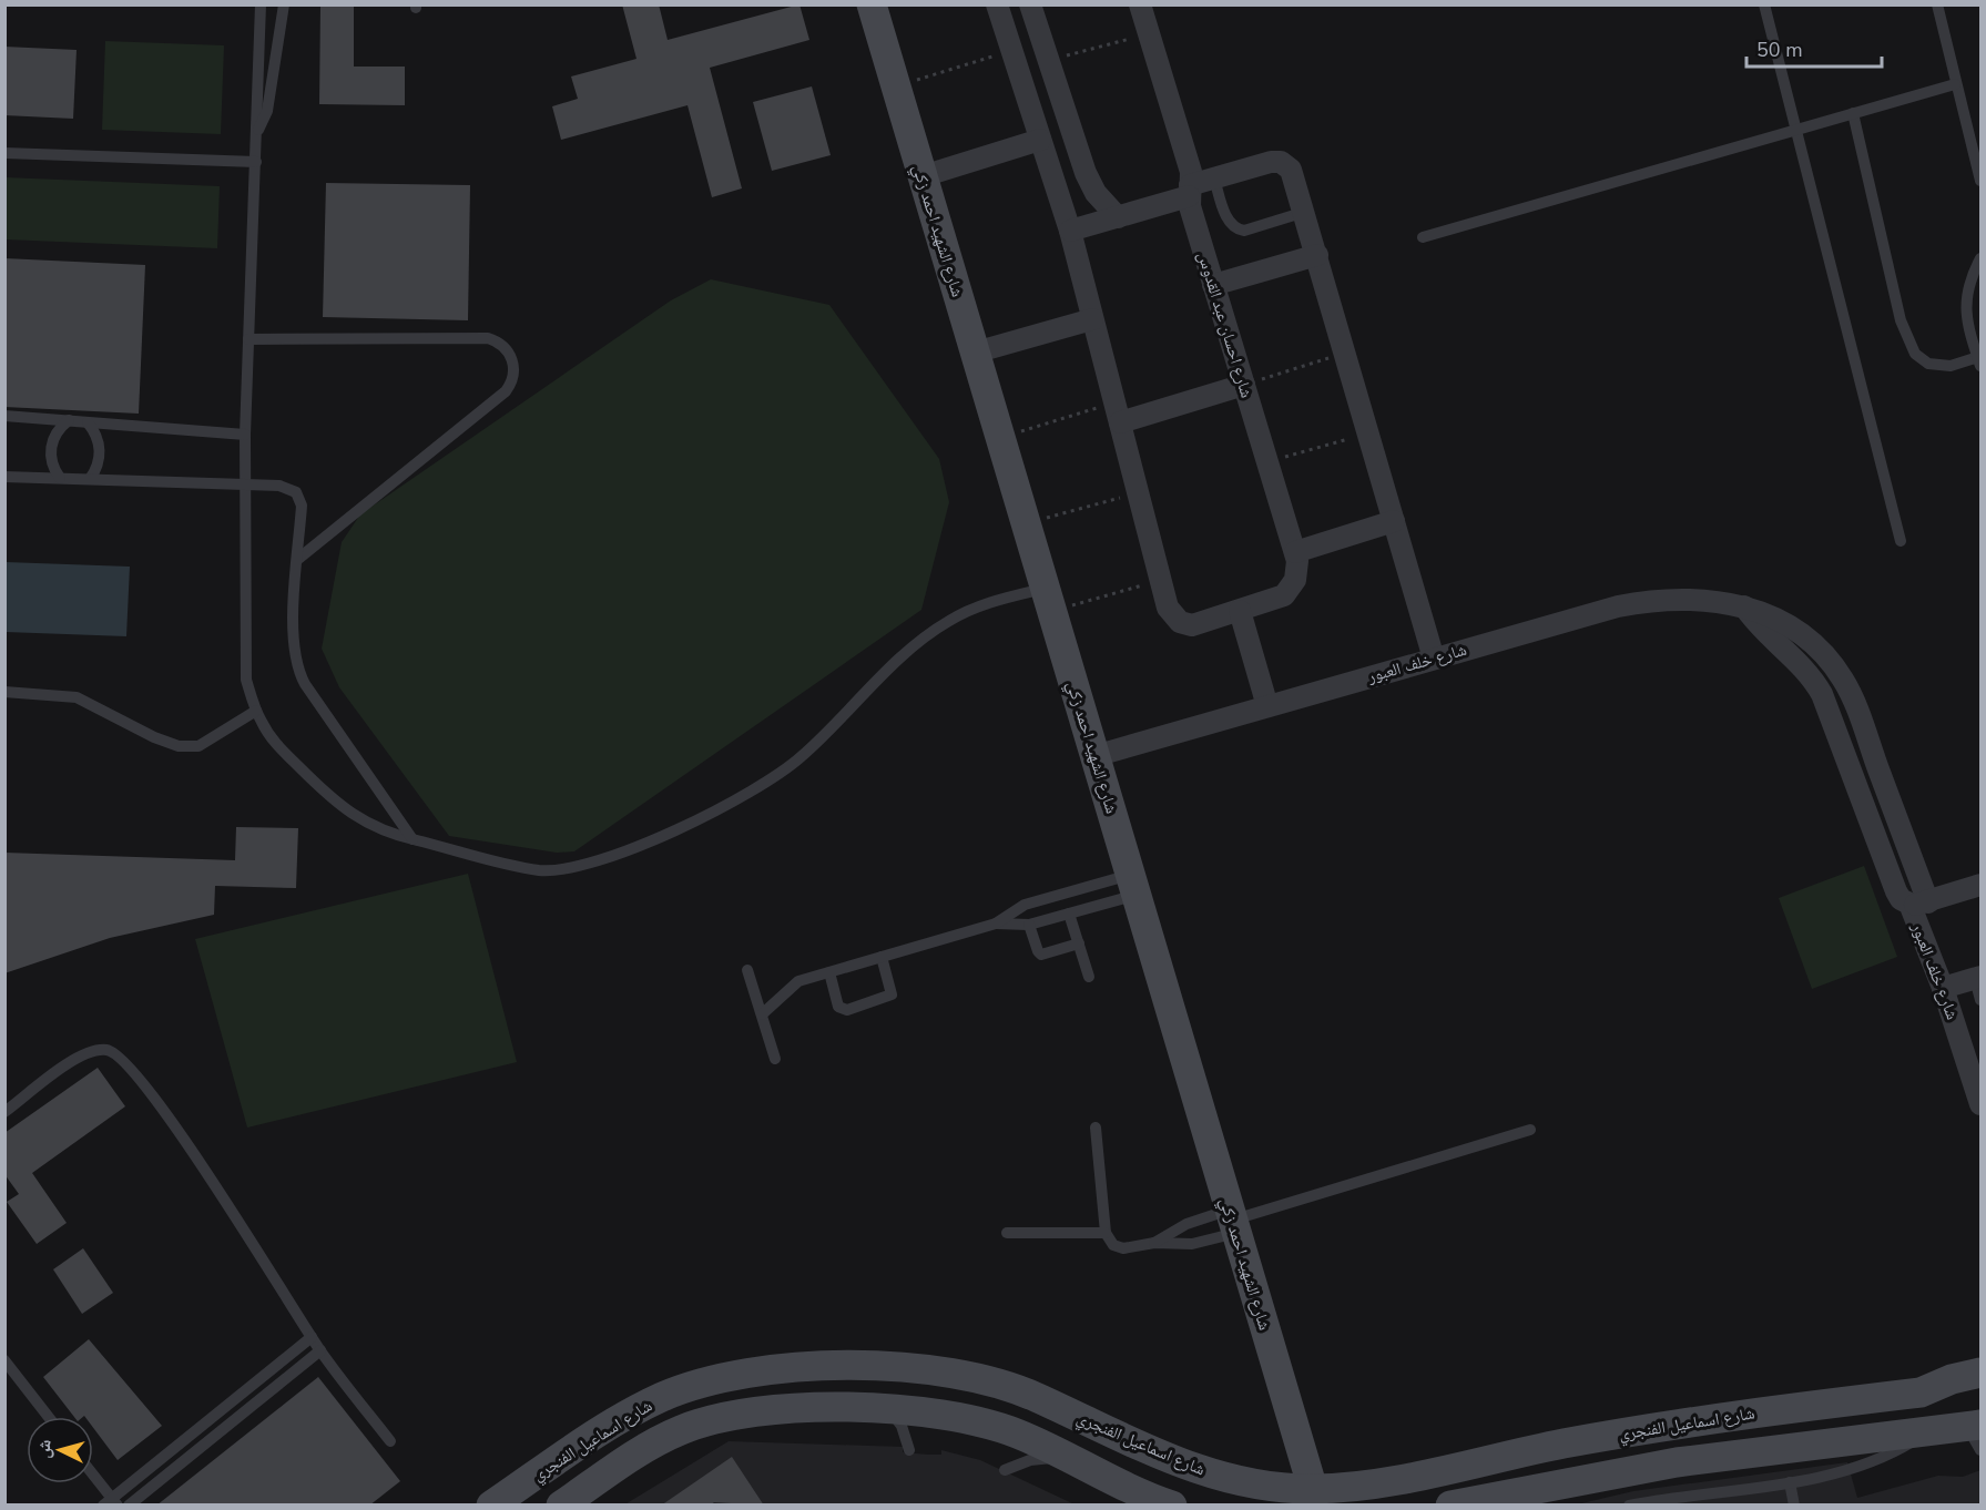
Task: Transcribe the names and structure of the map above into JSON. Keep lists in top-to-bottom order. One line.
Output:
{"streets":{"main road":["شارع الشهيد احمد زكي","شارع اسماعيل الفنجري"],"street":["شارع احسان عبد القدوس","شارع خلف العبور"]},"crossings":[["شارع الشهيد احمد زكي","شارع خلف العبور"],["شارع الشهيد احمد زكي","شارع اسماعيل الفنجري"]],"scale_bar":"50 m","north":"left"}
